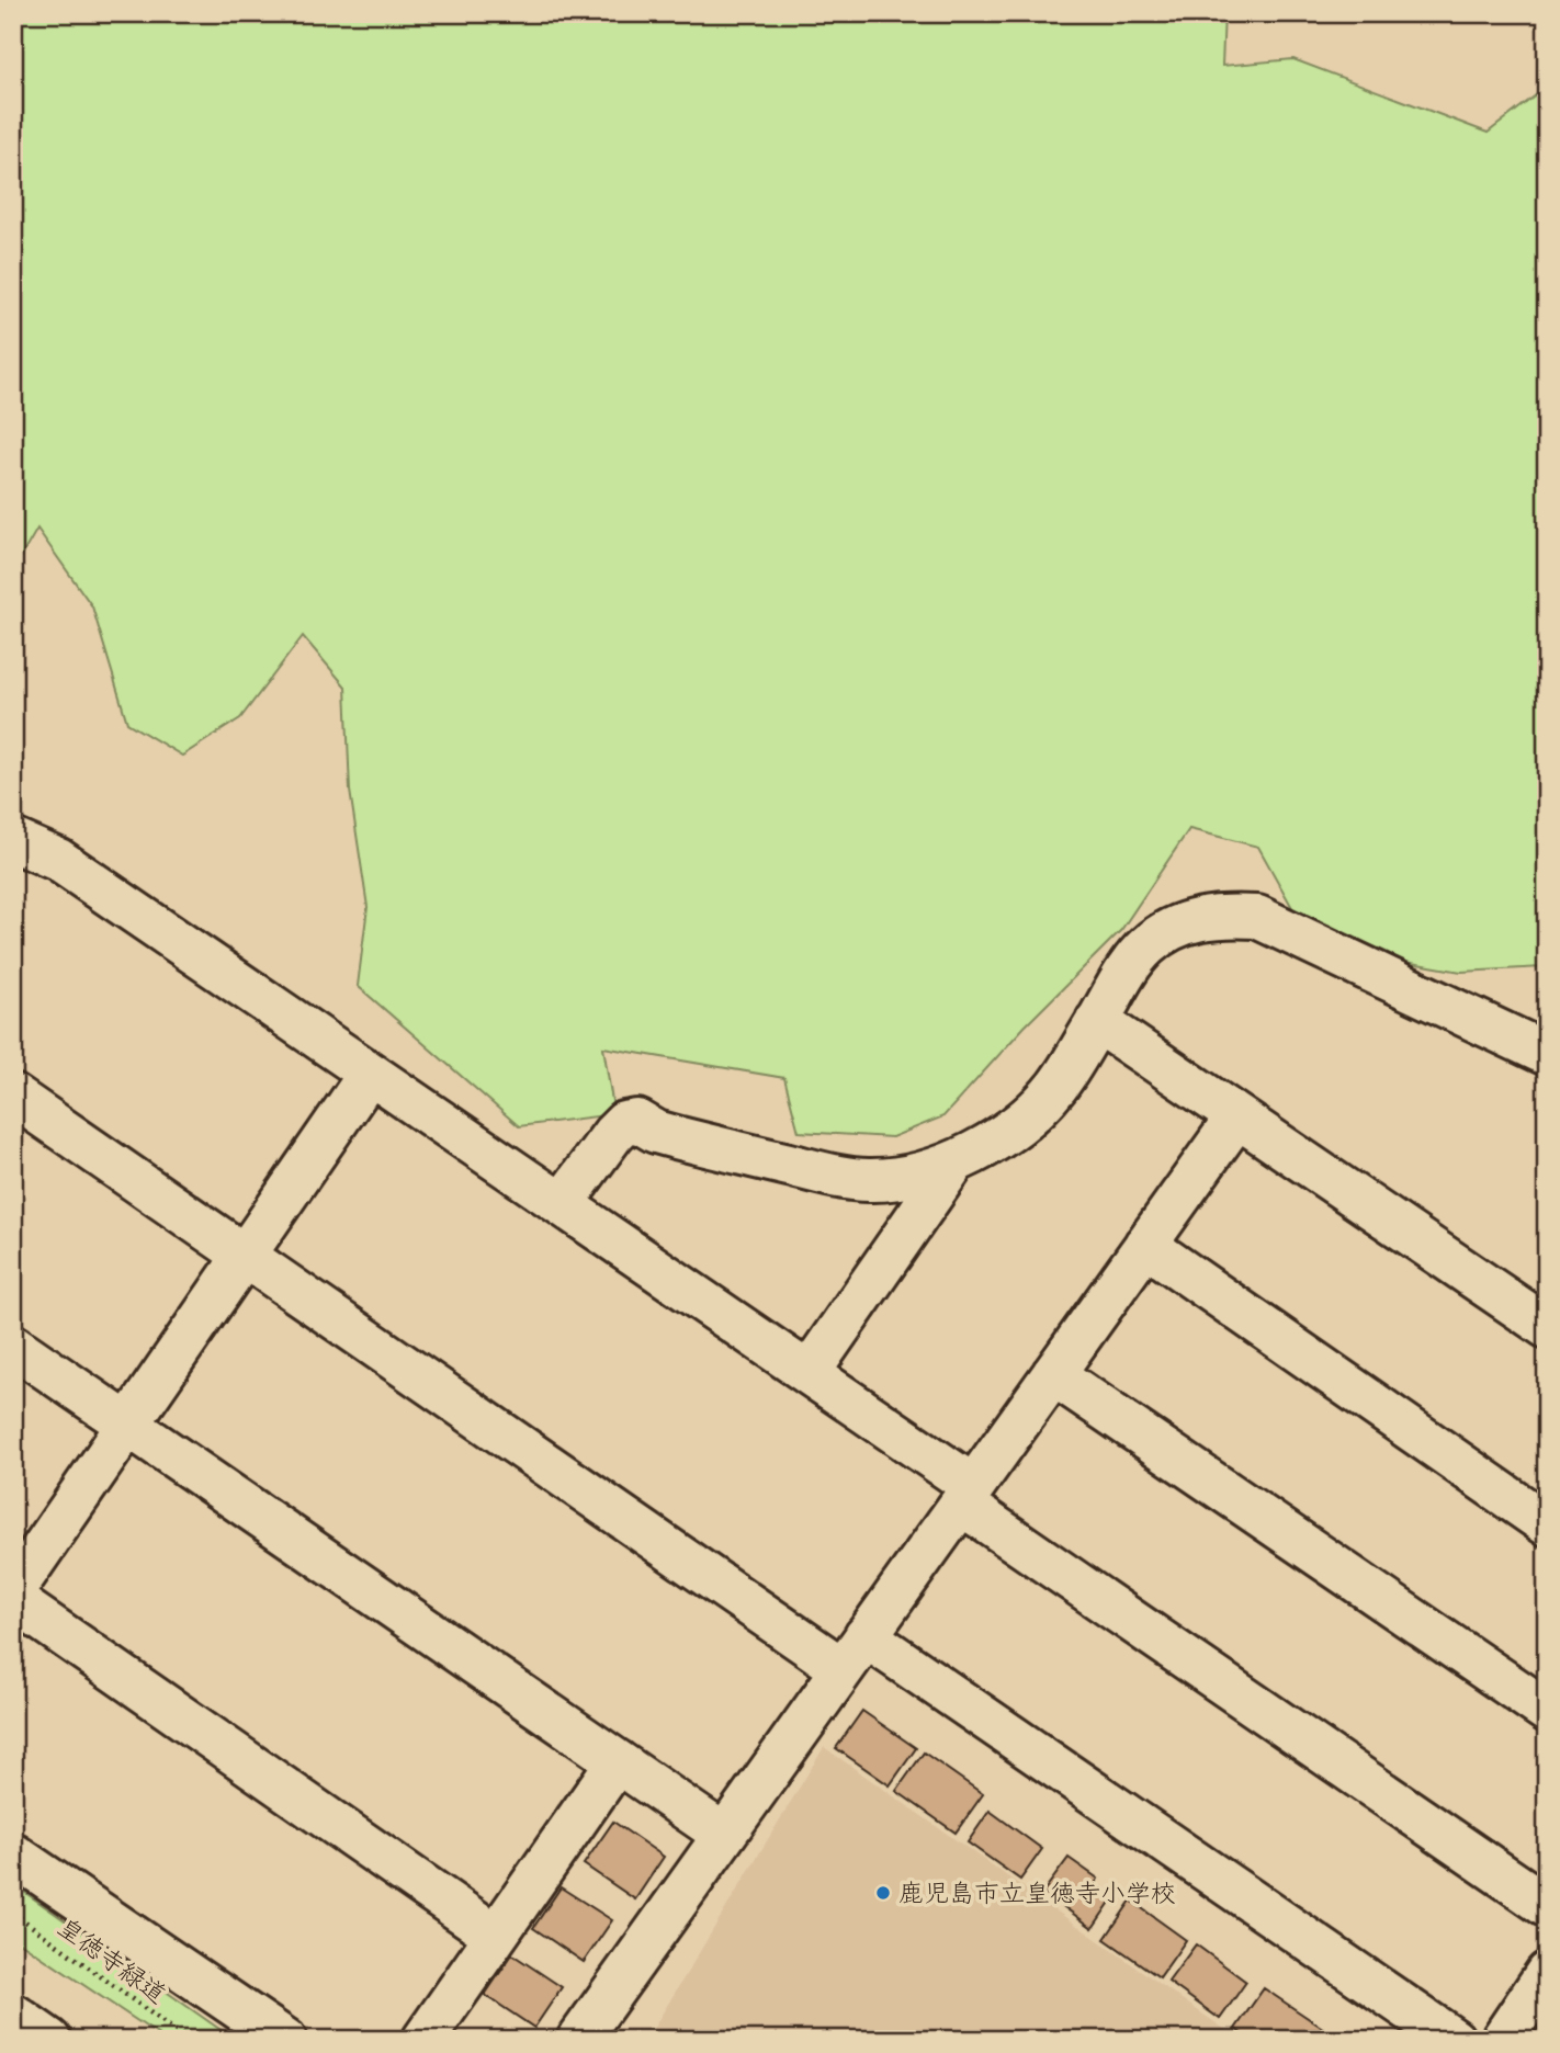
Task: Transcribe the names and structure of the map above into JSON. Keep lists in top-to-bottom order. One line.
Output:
{"streets":{"path":["皇徳寺緑道"]},"places":["鹿児島市立皇徳寺小学校"]}
